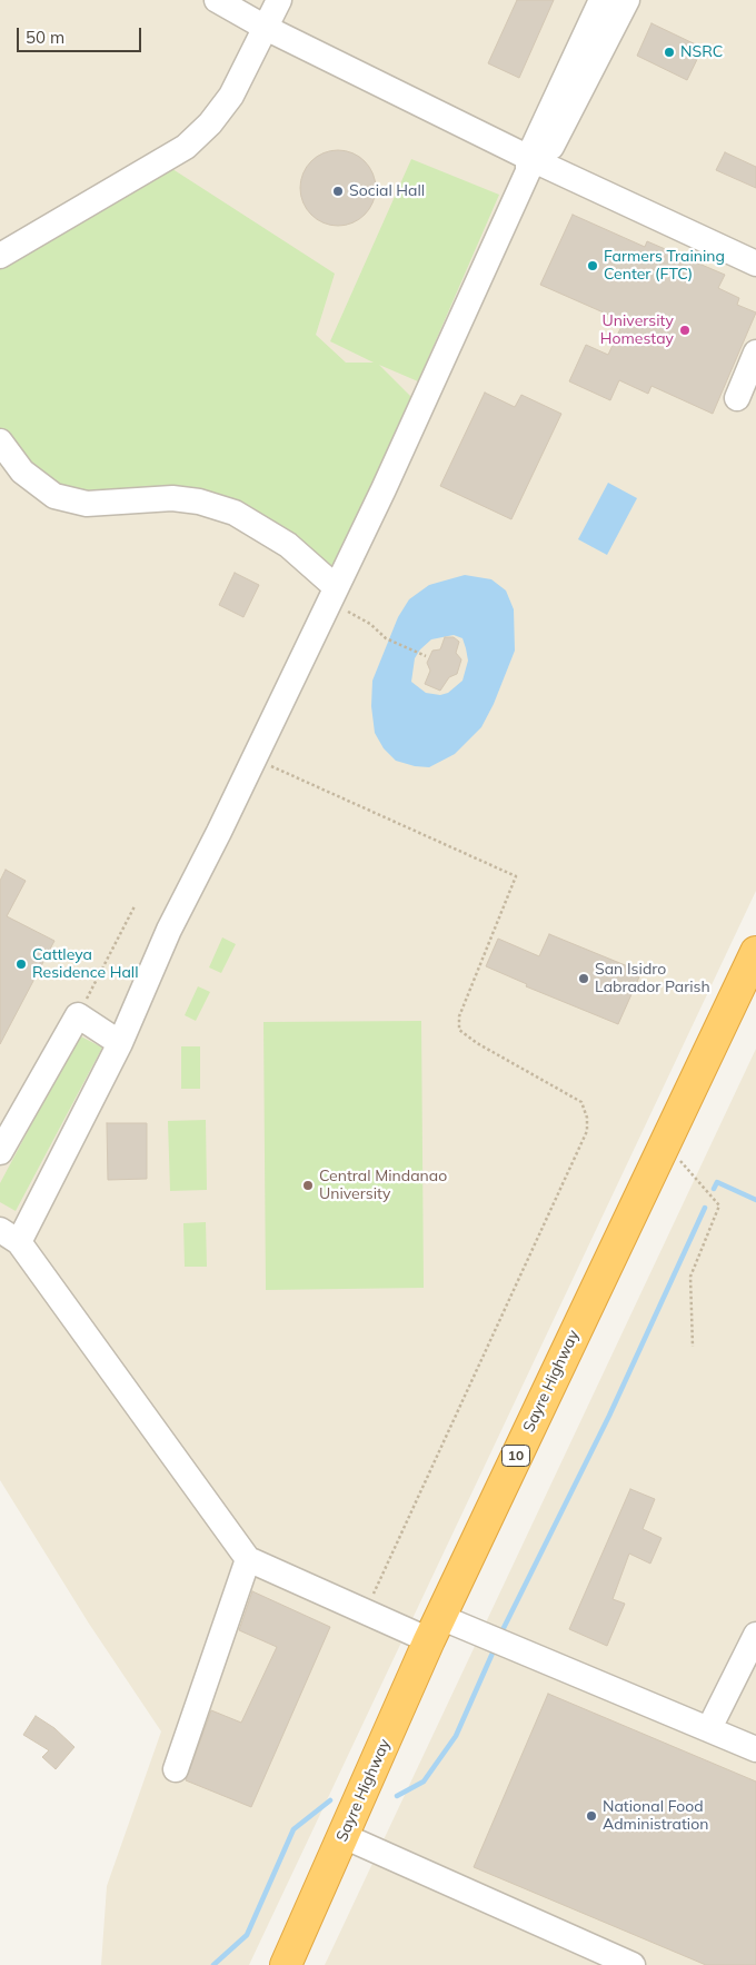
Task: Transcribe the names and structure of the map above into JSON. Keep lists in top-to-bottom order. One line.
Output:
{"streets":{"highway":["Sayre Highway","10"]},"places":["NSRC","Social Hall","Farmers Training Center (FTC)","University Homestay","Cattleya Residence Hall","San Isidro Labrador Parish","Central Mindanao University","National Food Administration"],"scale_bar":"50 m"}
